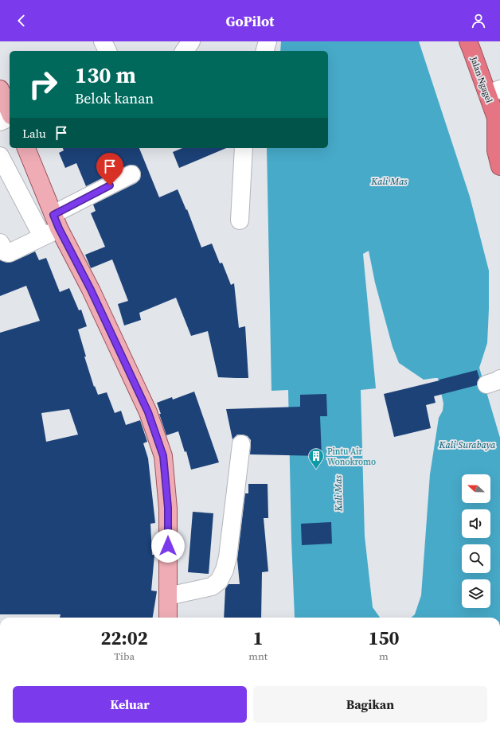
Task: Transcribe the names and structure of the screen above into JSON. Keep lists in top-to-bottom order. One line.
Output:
{"streets":{"highway":["Jalan Ngagel"]},"water":["Kali Mas","Kali Surabaya"],"places":{"building":["Pintu Air Wonokromo"]},"north":"left","page":{"header":"GoPilot","turn":["130 m","Belok kanan"],"then":"Lalu","eta":["22:02","Tiba","1","mnt","150","m"],"buttons":["Keluar","Bagikan"]}}
